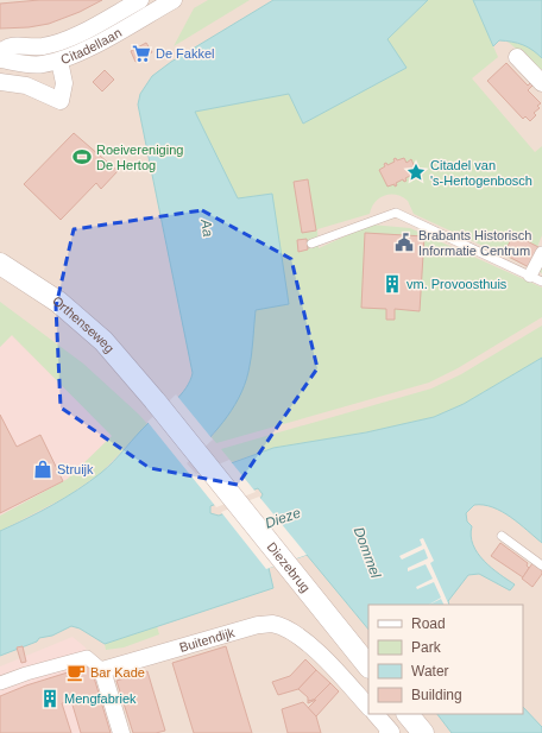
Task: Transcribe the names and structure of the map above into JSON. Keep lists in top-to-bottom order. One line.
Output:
{"streets":{"street":["Citadellaan","Orthenseweg","Diezebrug","Buitendijk"]},"crossings":[["Orthenseweg","Diezebrug"]],"water":["Aa","Dieze","Dommel"],"places":{"supermarket":["De Fakkel"],"sports":["Roeivereniging De Hertog"],"place":["Citadel van 's-Hertogenbosch"],"public building":["Brabants Historisch Informatie Centrum"],"building":["vm. Provoosthuis","Mengfabriek"],"shop":["Struijk"],"cafe":["Bar Kade"]},"legend":["Road","Park","Water","Building"]}
